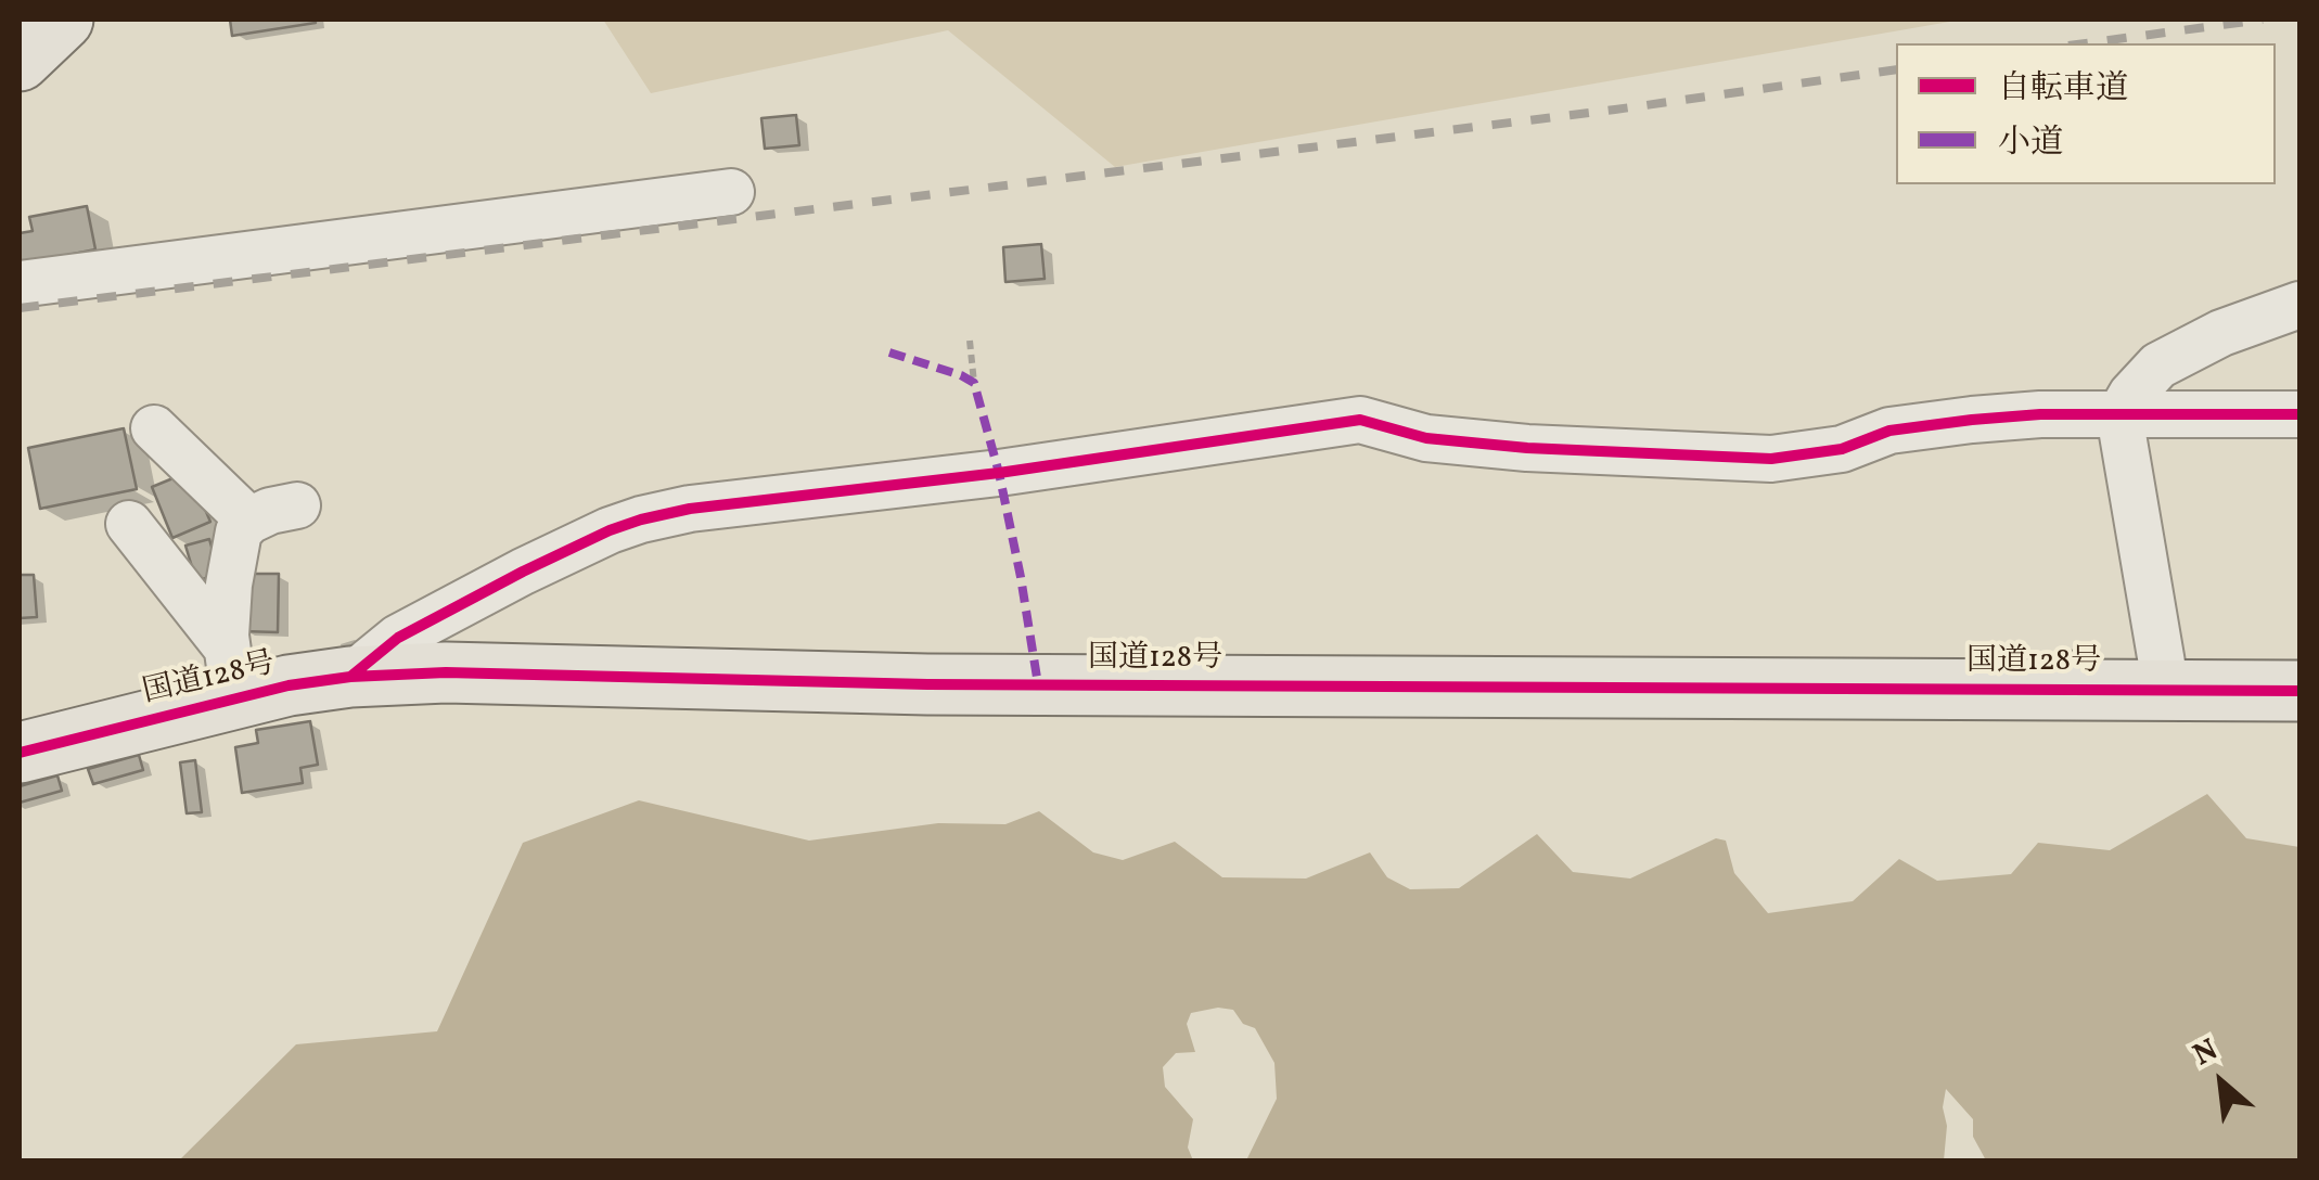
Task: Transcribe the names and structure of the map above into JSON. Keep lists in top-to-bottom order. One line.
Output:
{"streets":{"highway":["国道128号"]},"legend":["自転車道","小道"],"north":"top left"}
